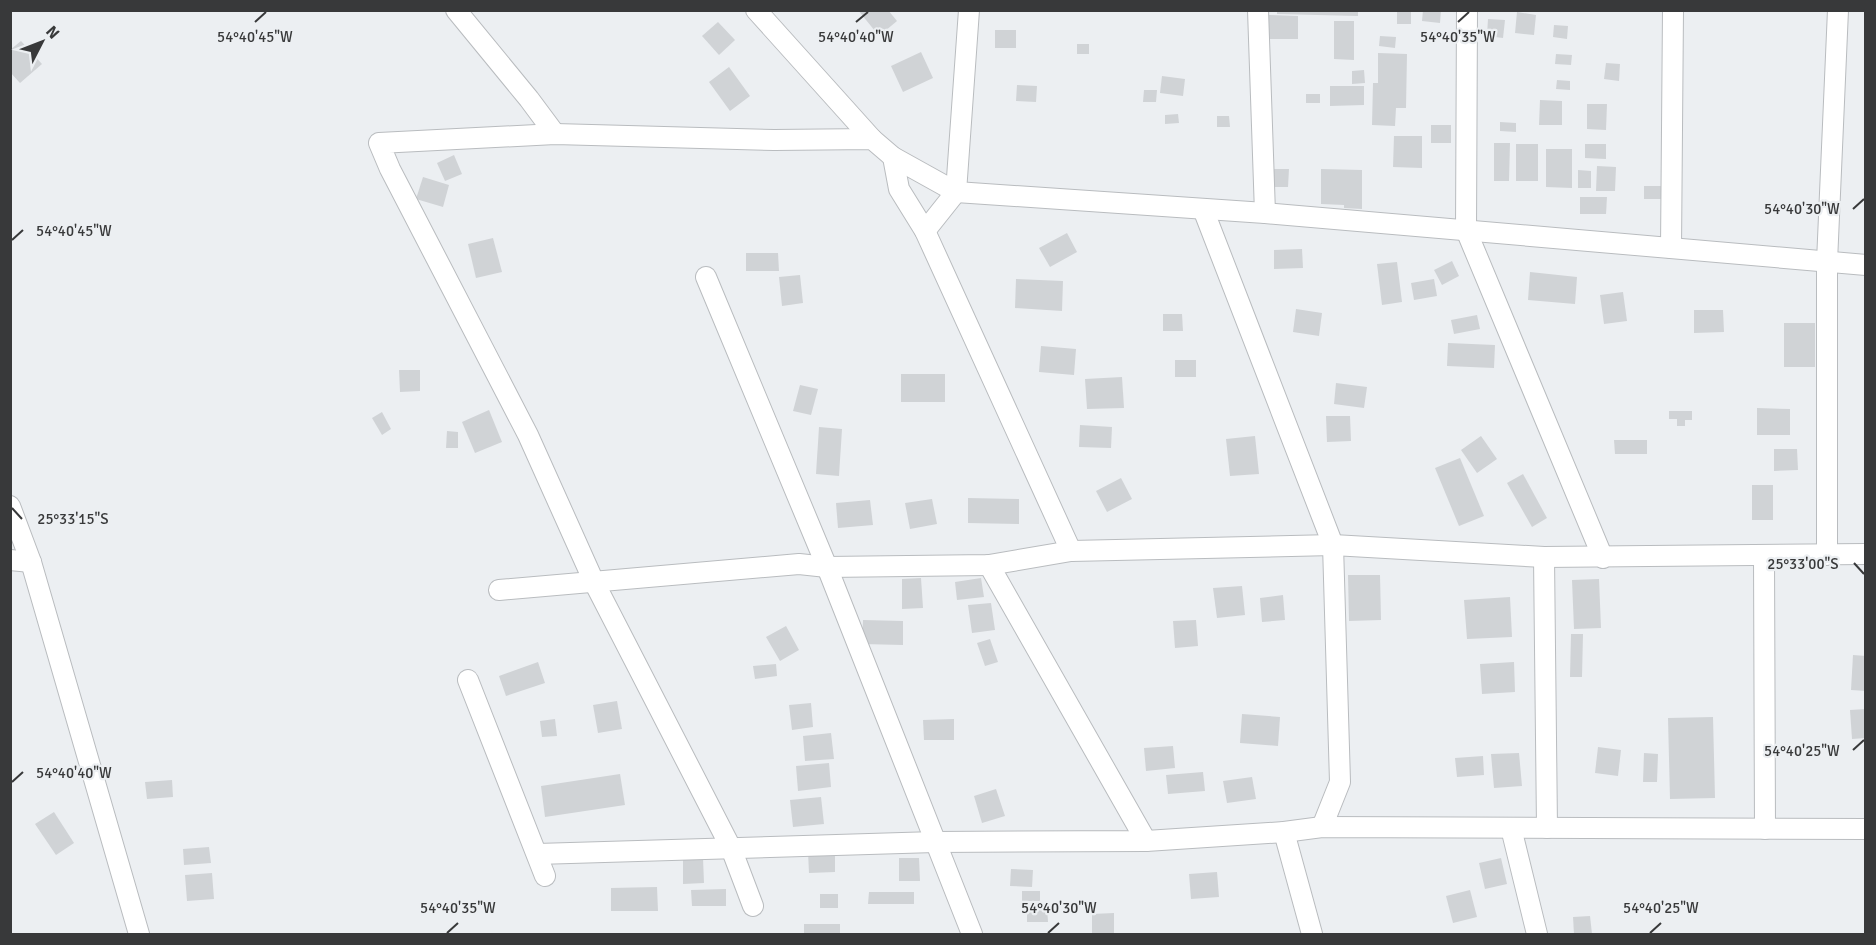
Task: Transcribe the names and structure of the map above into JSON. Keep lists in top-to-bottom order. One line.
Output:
{"north":"top right","coordinates":["54°40'45\"W","54°40'40\"W","54°40'35\"W","54°40'30\"W","25°33'15\"S","25°33'00\"S","54°40'25\"W"]}
